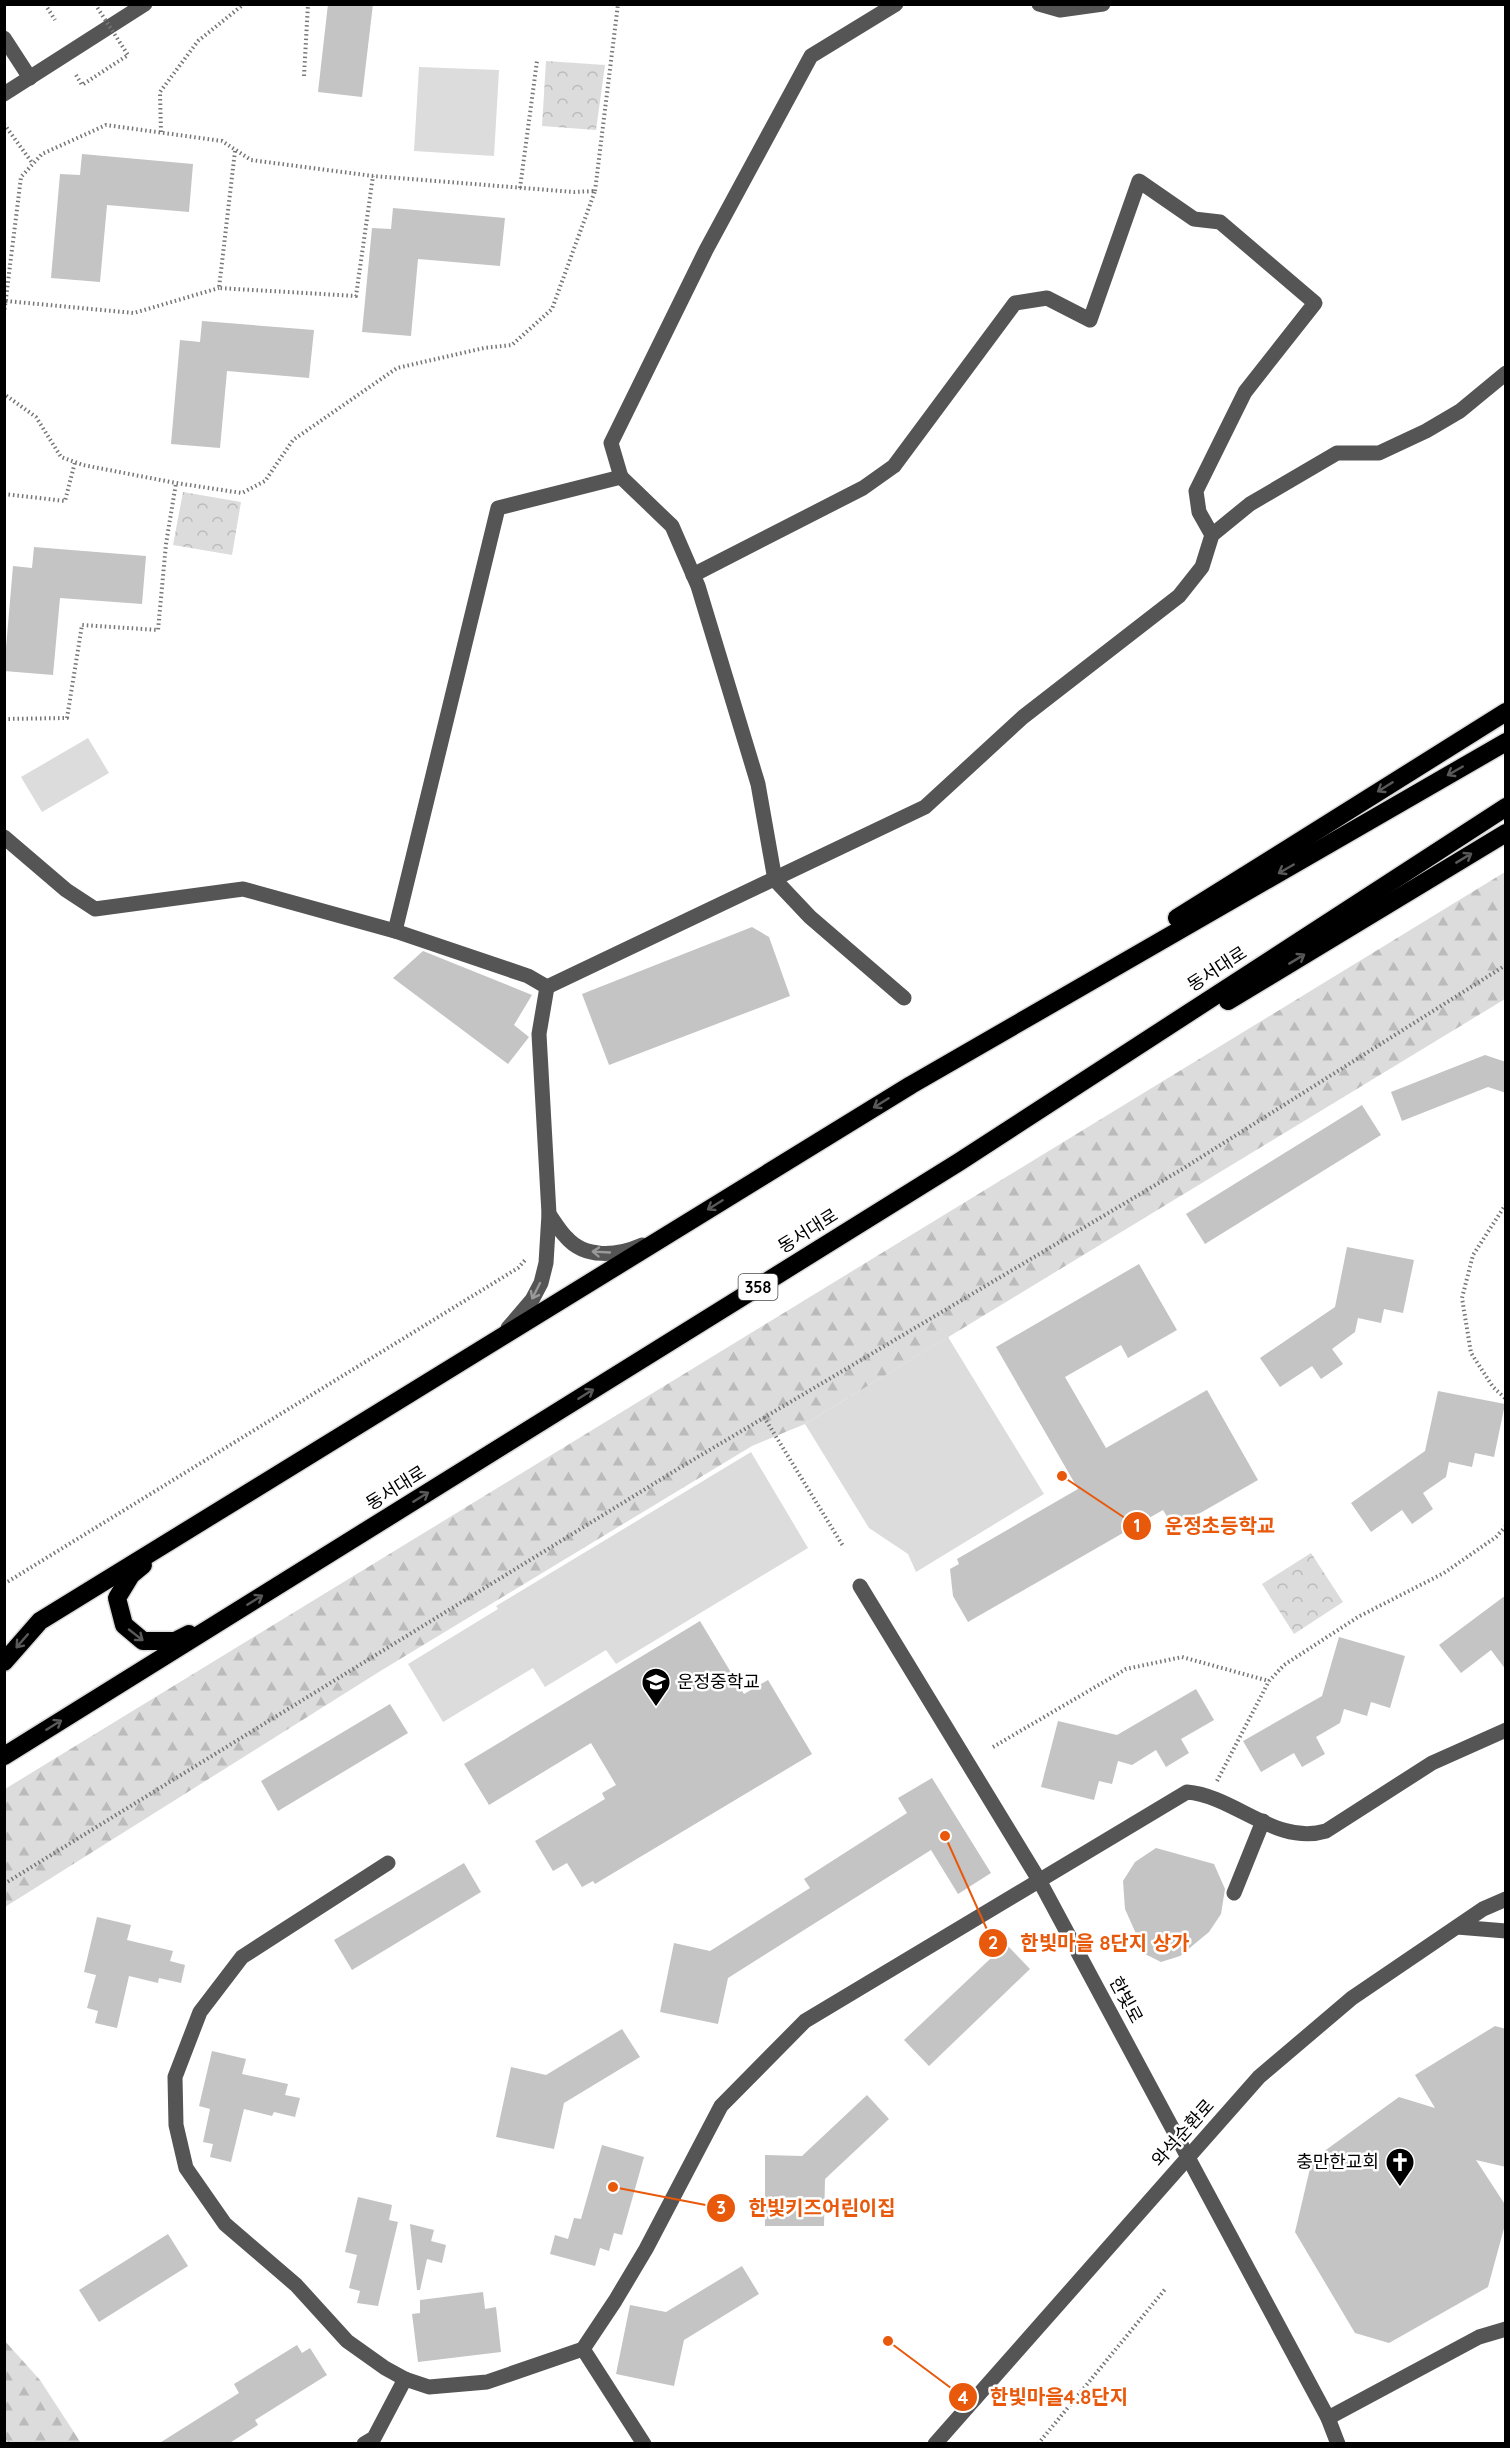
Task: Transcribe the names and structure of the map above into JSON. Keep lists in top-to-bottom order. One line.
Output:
{"streets":{"highway":["동서대로","358"],"street":["한빛로","와석순환로"]},"crossings":[["한빛로","와석순환로"]],"places":{"other":["운정초등학교","한빛마을 8단지 상가","한빛키즈어린이집","한빛마을4.8단지"],"school or university":["운정중학교"],"church":["충만한교회"]}}
